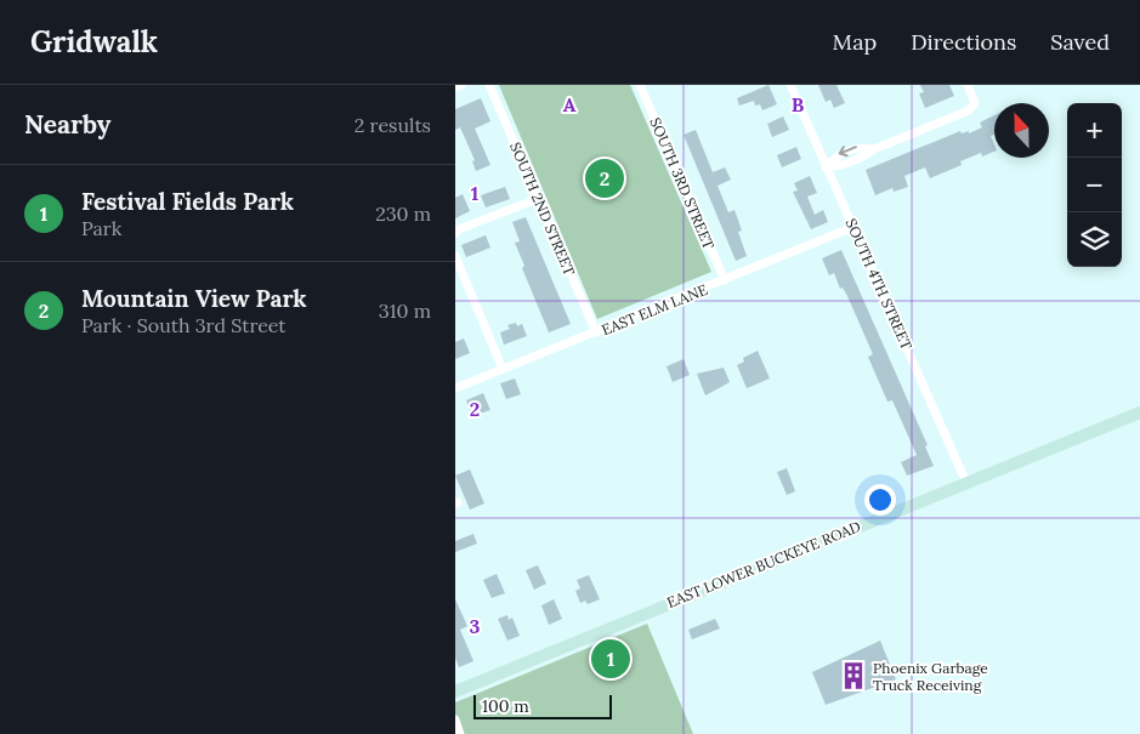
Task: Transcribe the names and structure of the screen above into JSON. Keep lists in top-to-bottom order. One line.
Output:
{"streets":{"main road":["EAST LOWER BUCKEYE ROAD"],"street":["SOUTH 3RD STREET","SOUTH 2ND STREET","SOUTH 4TH STREET","EAST ELM LANE"]},"crossings":[["SOUTH 3RD STREET","EAST ELM LANE"],["SOUTH 2ND STREET","EAST ELM LANE"],["SOUTH 4TH STREET","EAST ELM LANE"],["SOUTH 4TH STREET","EAST LOWER BUCKEYE ROAD"]],"places":{"building":["Phoenix Garbage Truck Receiving"]},"scale_bar":"100 m","north":"top","page":{"header":"Gridwalk","nav":["Map","Directions","Saved"],"heading":["Nearby","2 results"],"map_buttons":["+","−"],"pins":["2","1"],"list":[{"mark":"1","name":"Festival Fields Park","note":"Park","value":"230 m"},{"mark":"2","name":"Mountain View Park","note":"Park · South 3rd Street","value":"310 m"}],"scale":"100 m"},"grid":{"columns":["A","B"],"rows":["1","2","3"]}}
